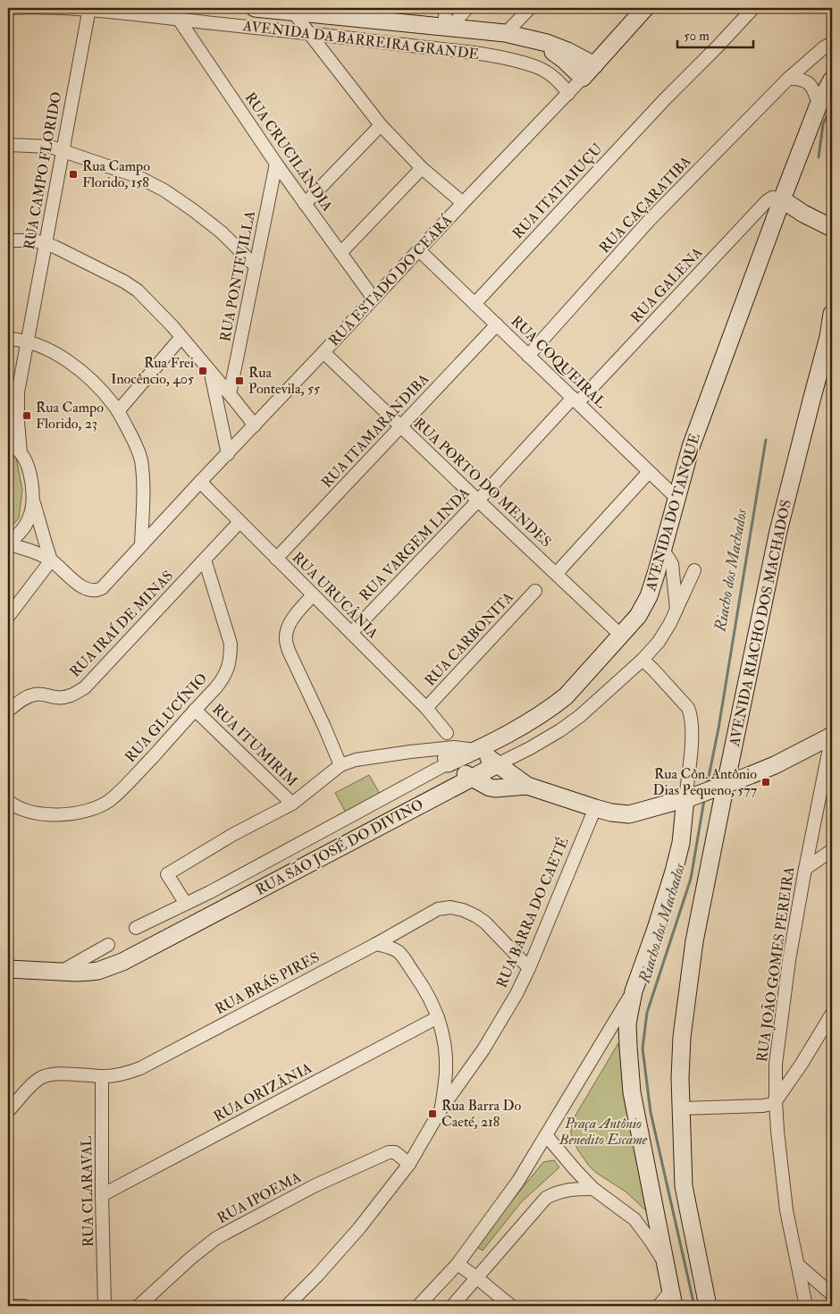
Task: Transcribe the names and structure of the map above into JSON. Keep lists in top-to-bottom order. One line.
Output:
{"streets":{"main road":["AVENIDA DA BARREIRA GRANDE","RUA ESTADO DO CEARÁ","AVENIDA DO TANQUE","AVENIDA RIACHO DOS MACHADOS","RUA SÃO JOSÉ DO DIVINO"],"street":["RUA CRUCILÂNDIA","RUA CAMPO FLORIDO","RUA ITATIAIUÇU","RUA CAÇARATIBA","RUA PONTEVILLA","RUA GALENA","RUA COQUEIRAL","RUA ITAMARANDIBA","RUA PORTO DO MENDES","RUA VARGEM LINDA","RUA URUCÂNIA","RUA IRAÍ DE MINAS","RUA CARBONITA","RUA GLUCÍNIO","RUA ITUMIRIM","RUA BARRA DO CAETÉ","RUA JOÃO GOMES PEREIRA","RUA BRÁS PIRES","RUA ORIZÂNIA","RUA CLARAVAL","RUA IPOEMA"]},"crossings":[["AVENIDA DA BARREIRA GRANDE","RUA CRUCILÂNDIA"],["AVENIDA DA BARREIRA GRANDE","RUA CAMPO FLORIDO"],["AVENIDA DA BARREIRA GRANDE","RUA ESTADO DO CEARÁ"],["RUA CRUCILÂNDIA","RUA PONTEVILLA"],["RUA CRUCILÂNDIA","RUA ESTADO DO CEARÁ"],["RUA ITATIAIUÇU","RUA COQUEIRAL"],["RUA CAÇARATIBA","RUA COQUEIRAL"],["RUA ESTADO DO CEARÁ","RUA COQUEIRAL"],["RUA ESTADO DO CEARÁ","RUA PORTO DO MENDES"],["RUA ESTADO DO CEARÁ","RUA URUCÂNIA"],["RUA GALENA","RUA COQUEIRAL"],["RUA GALENA","AVENIDA DO TANQUE"],["RUA GALENA","RUA VARGEM LINDA"],["RUA COQUEIRAL","RUA ITAMARANDIBA"],["RUA COQUEIRAL","AVENIDA DO TANQUE"],["RUA COQUEIRAL","RUA VARGEM LINDA"],["RUA ITAMARANDIBA","RUA PORTO DO MENDES"],["RUA ITAMARANDIBA","RUA URUCÂNIA"],["RUA PORTO DO MENDES","AVENIDA DO TANQUE"],["RUA PORTO DO MENDES","RUA VARGEM LINDA"],["AVENIDA DO TANQUE","RUA SÃO JOSÉ DO DIVINO"],["RUA VARGEM LINDA","RUA URUCÂNIA"],["RUA URUCÂNIA","RUA IRAÍ DE MINAS"],["RUA URUCÂNIA","RUA CARBONITA"],["RUA IRAÍ DE MINAS","RUA GLUCÍNIO"],["RUA GLUCÍNIO","RUA ITUMIRIM"],["RUA BARRA DO CAETÉ","RUA BRÁS PIRES"],["RUA BARRA DO CAETÉ","RUA IPOEMA"],["RUA BRÁS PIRES","RUA CLARAVAL"],["RUA ORIZÂNIA","RUA CLARAVAL"]],"water":["Riacho dos Machados"],"parks":["Praça Antônio Benedito Escame"],"places":{"transit":["Rua Campo Florido, 158","Rua Frei Inocêncio, 405","Rua Pontevila, 55","Rua Campo Florido, 23","Rua Côn. Antônio Dias Pequeno, 577","Rua Barra Do Caeté, 218"]},"scale_bar":"50 m"}
